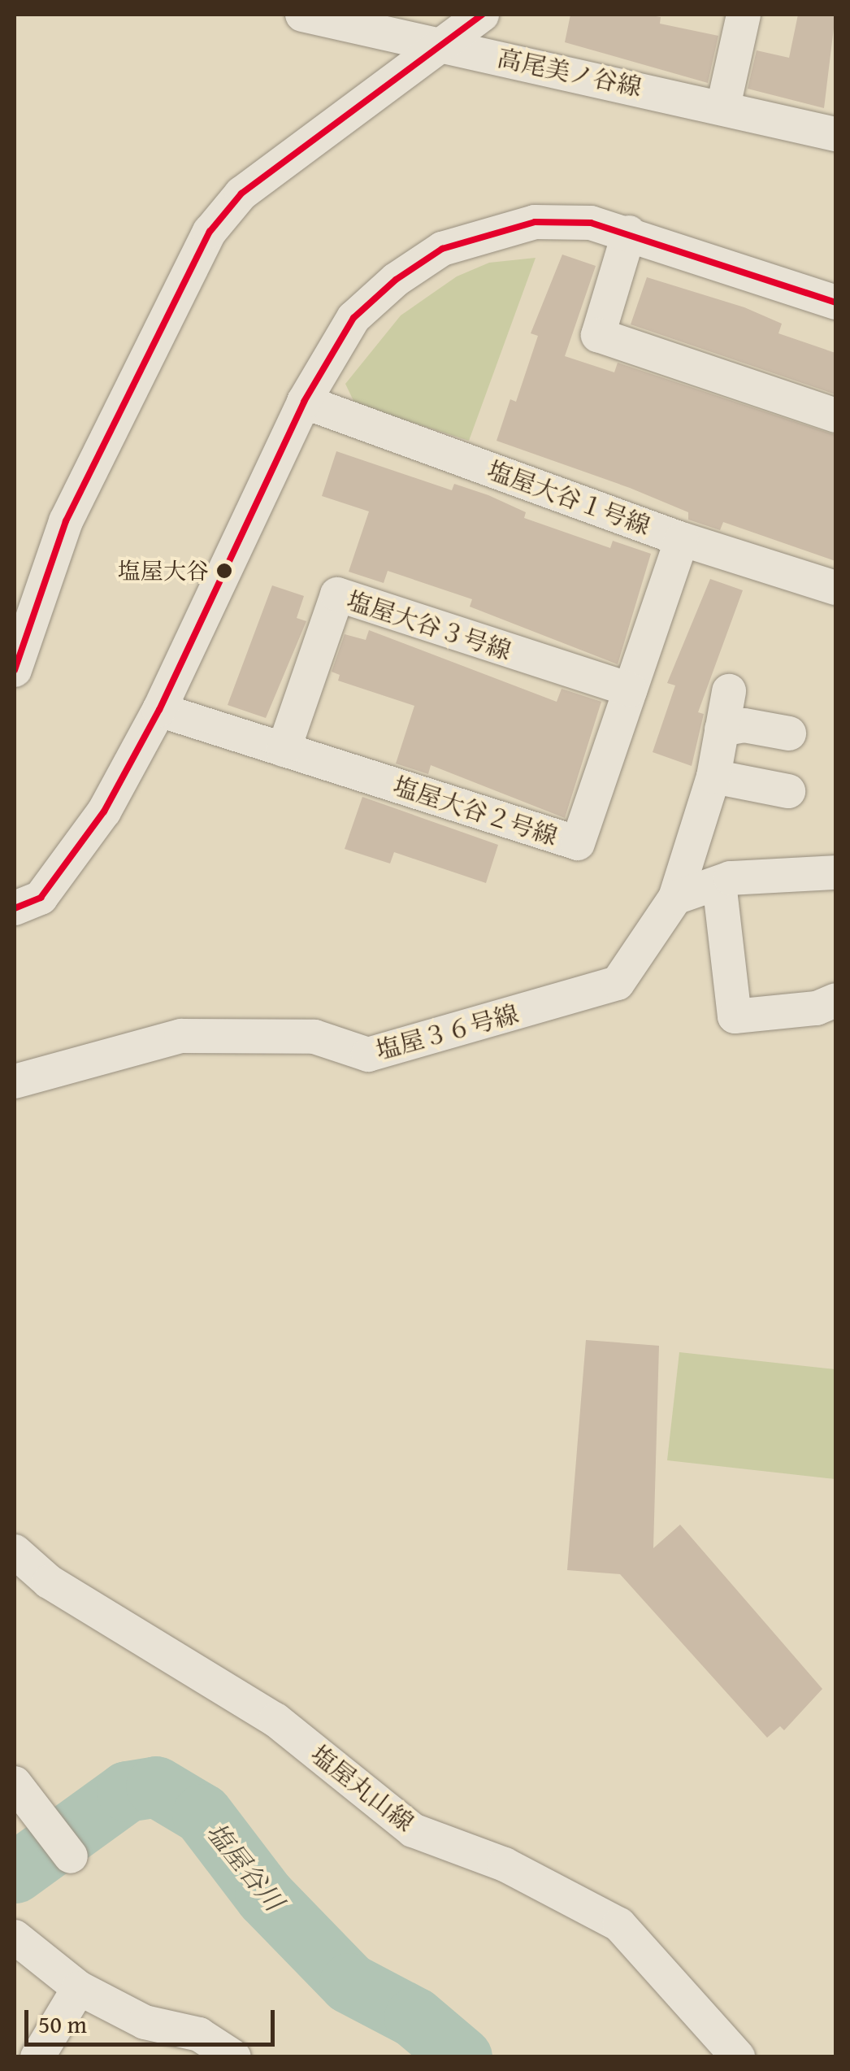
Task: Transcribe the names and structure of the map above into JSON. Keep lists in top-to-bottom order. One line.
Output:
{"streets":{"street":["高尾美ノ谷線","塩屋大谷１号線","塩屋大谷３号線","塩屋大谷２号線","塩屋３６号線","塩屋丸山線"]},"crossings":[["塩屋大谷１号線","塩屋大谷２号線"],["塩屋大谷３号線","塩屋大谷２号線"]],"water":["塩屋谷川"],"places":["塩屋大谷"],"scale_bar":"50 m"}
